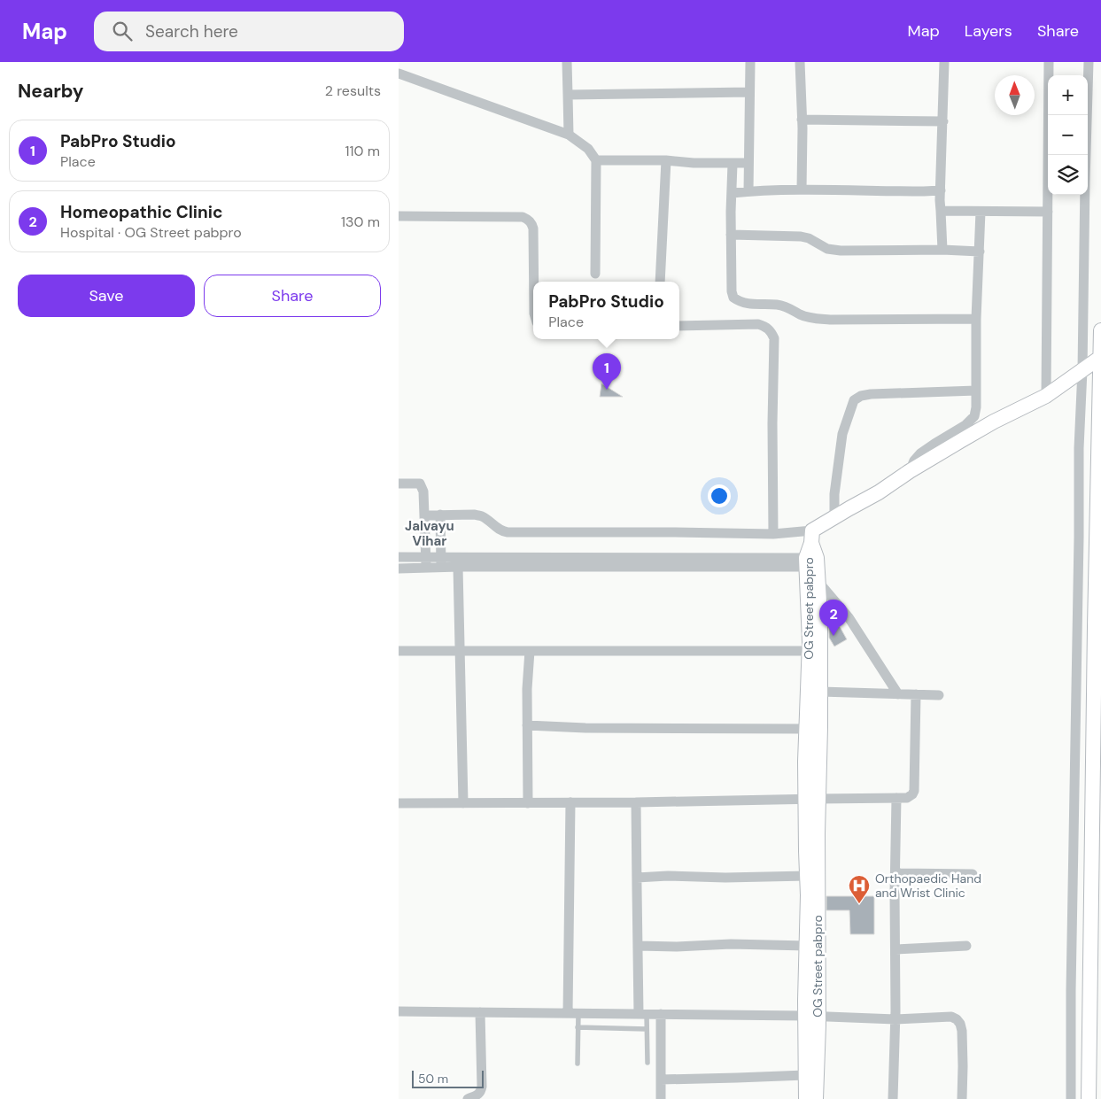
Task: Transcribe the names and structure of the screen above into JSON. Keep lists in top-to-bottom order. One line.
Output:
{"streets":{"street":["OG Street pabpro"]},"districts":["Jalvayu Vihar"],"places":{"hospital":["Orthopaedic Hand and Wrist Clinic"]},"scale_bar":"50 m","north":"top","page":{"header":"Map","search":"Search here","nav":["Map","Layers","Share"],"heading":["Nearby","2 results"],"map_buttons":["+","−"],"list":[{"mark":"1","name":"PabPro Studio","note":"Place","value":"110 m"},{"mark":"2","name":"Homeopathic Clinic","note":"Hospital · OG Street pabpro","value":"130 m"}],"buttons":["Save","Share"],"popup":["PabPro Studio","Place"],"pins":["1","2"],"scale":"50 m"}}
